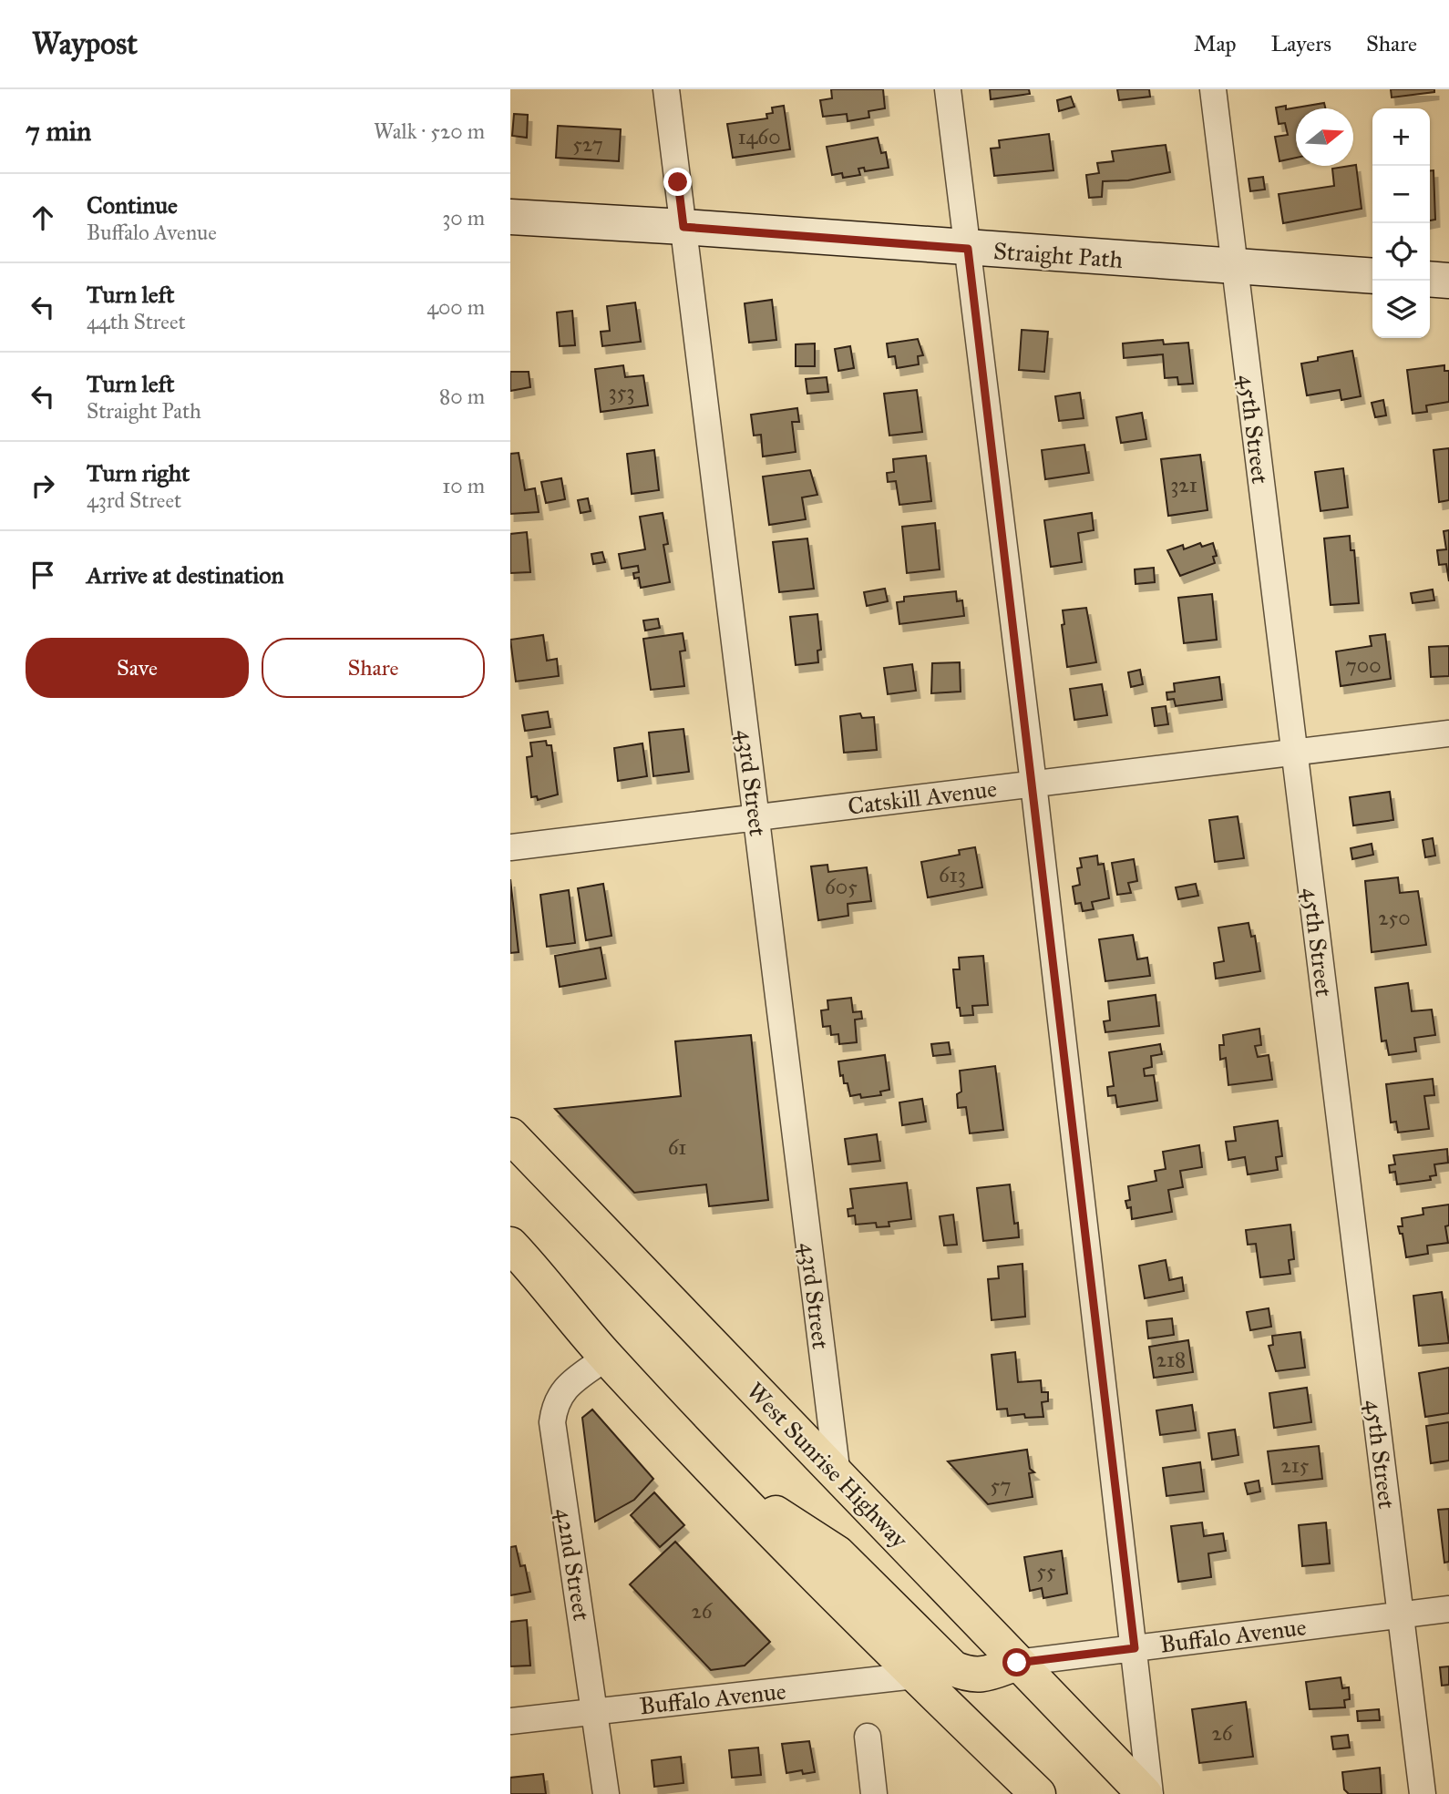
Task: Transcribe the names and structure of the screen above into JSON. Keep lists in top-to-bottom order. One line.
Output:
{"streets":{"highway":["West Sunrise Highway"],"main road":["Straight Path"],"street":["45th Street","43rd Street","Catskill Avenue","42nd Street","Buffalo Avenue"]},"crossings":[["Straight Path","45th Street"],["Straight Path","43rd Street"],["45th Street","Catskill Avenue"],["45th Street","Buffalo Avenue"],["43rd Street","Catskill Avenue"],["43rd Street","West Sunrise Highway"],["West Sunrise Highway","Buffalo Avenue"],["42nd Street","Buffalo Avenue"]],"house_numbers":["1460","527","353","321","700","613","605","250","61","218","215","57","55","26","26"],"north":"right","page":{"header":"Waypost","nav":["Map","Layers","Share"],"heading":["7 min","Walk · 520 m"],"map_buttons":["+","−"],"list":[["Continue","Buffalo Avenue","30 m"],["Turn left","44th Street","400 m"],["Turn left","Straight Path","80 m"],["Turn right","43rd Street","10 m"],"Arrive at destination"],"buttons":["Save","Share"]}}
